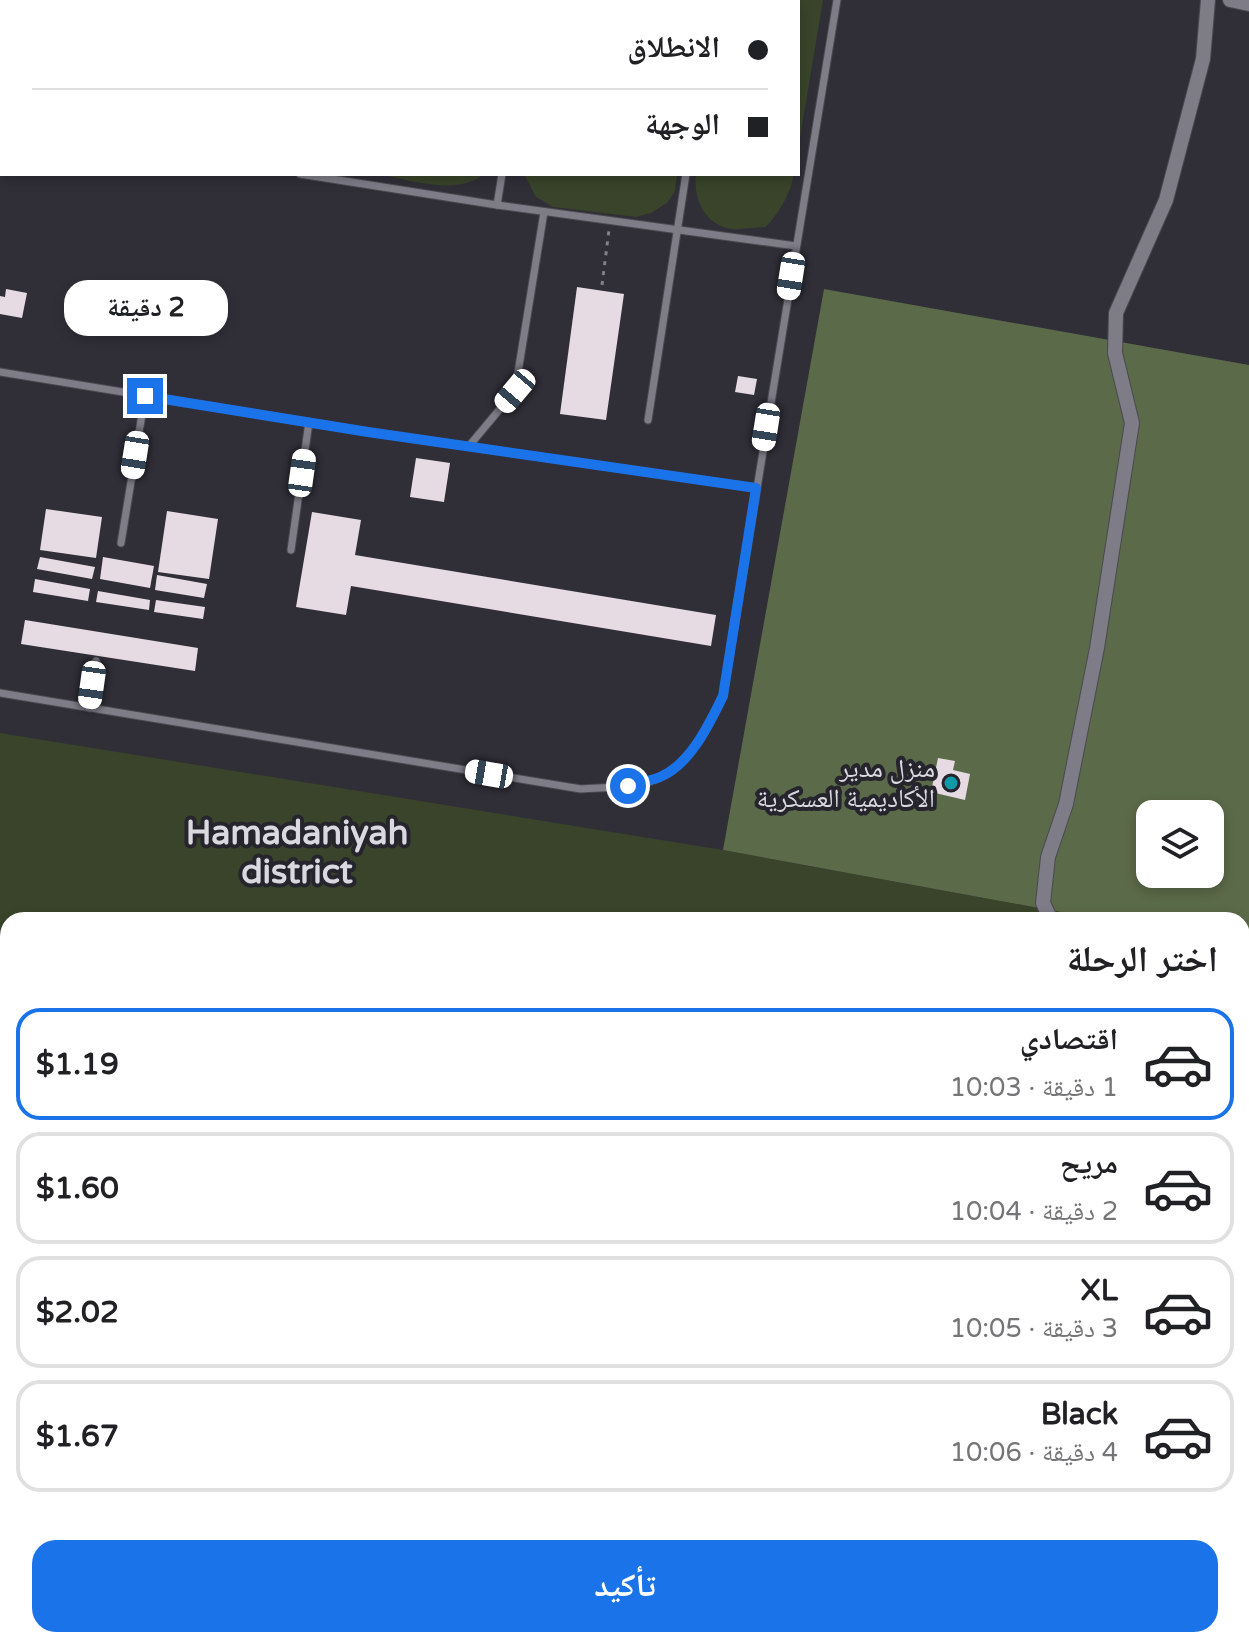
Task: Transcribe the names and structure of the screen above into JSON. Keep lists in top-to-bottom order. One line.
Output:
{"districts":["Hamadaniyah district"],"places":["منزل مدير الأكاديمية العسكرية"],"page":{"banner":["الانطلاق","الوجهة"],"bubble":"2 دقيقة","heading":"اختر الرحلة","list":[{"name":"اقتصادي","note":"1 دقيقة · 10:03","value":"$1.19"},{"name":"مريح","note":"2 دقيقة · 10:04","value":"$1.60"},{"name":"XL","note":"3 دقيقة · 10:05","value":"$2.02"},{"name":"Black","note":"4 دقيقة · 10:06","value":"$1.67"}],"buttons":"تأكيد"}}
